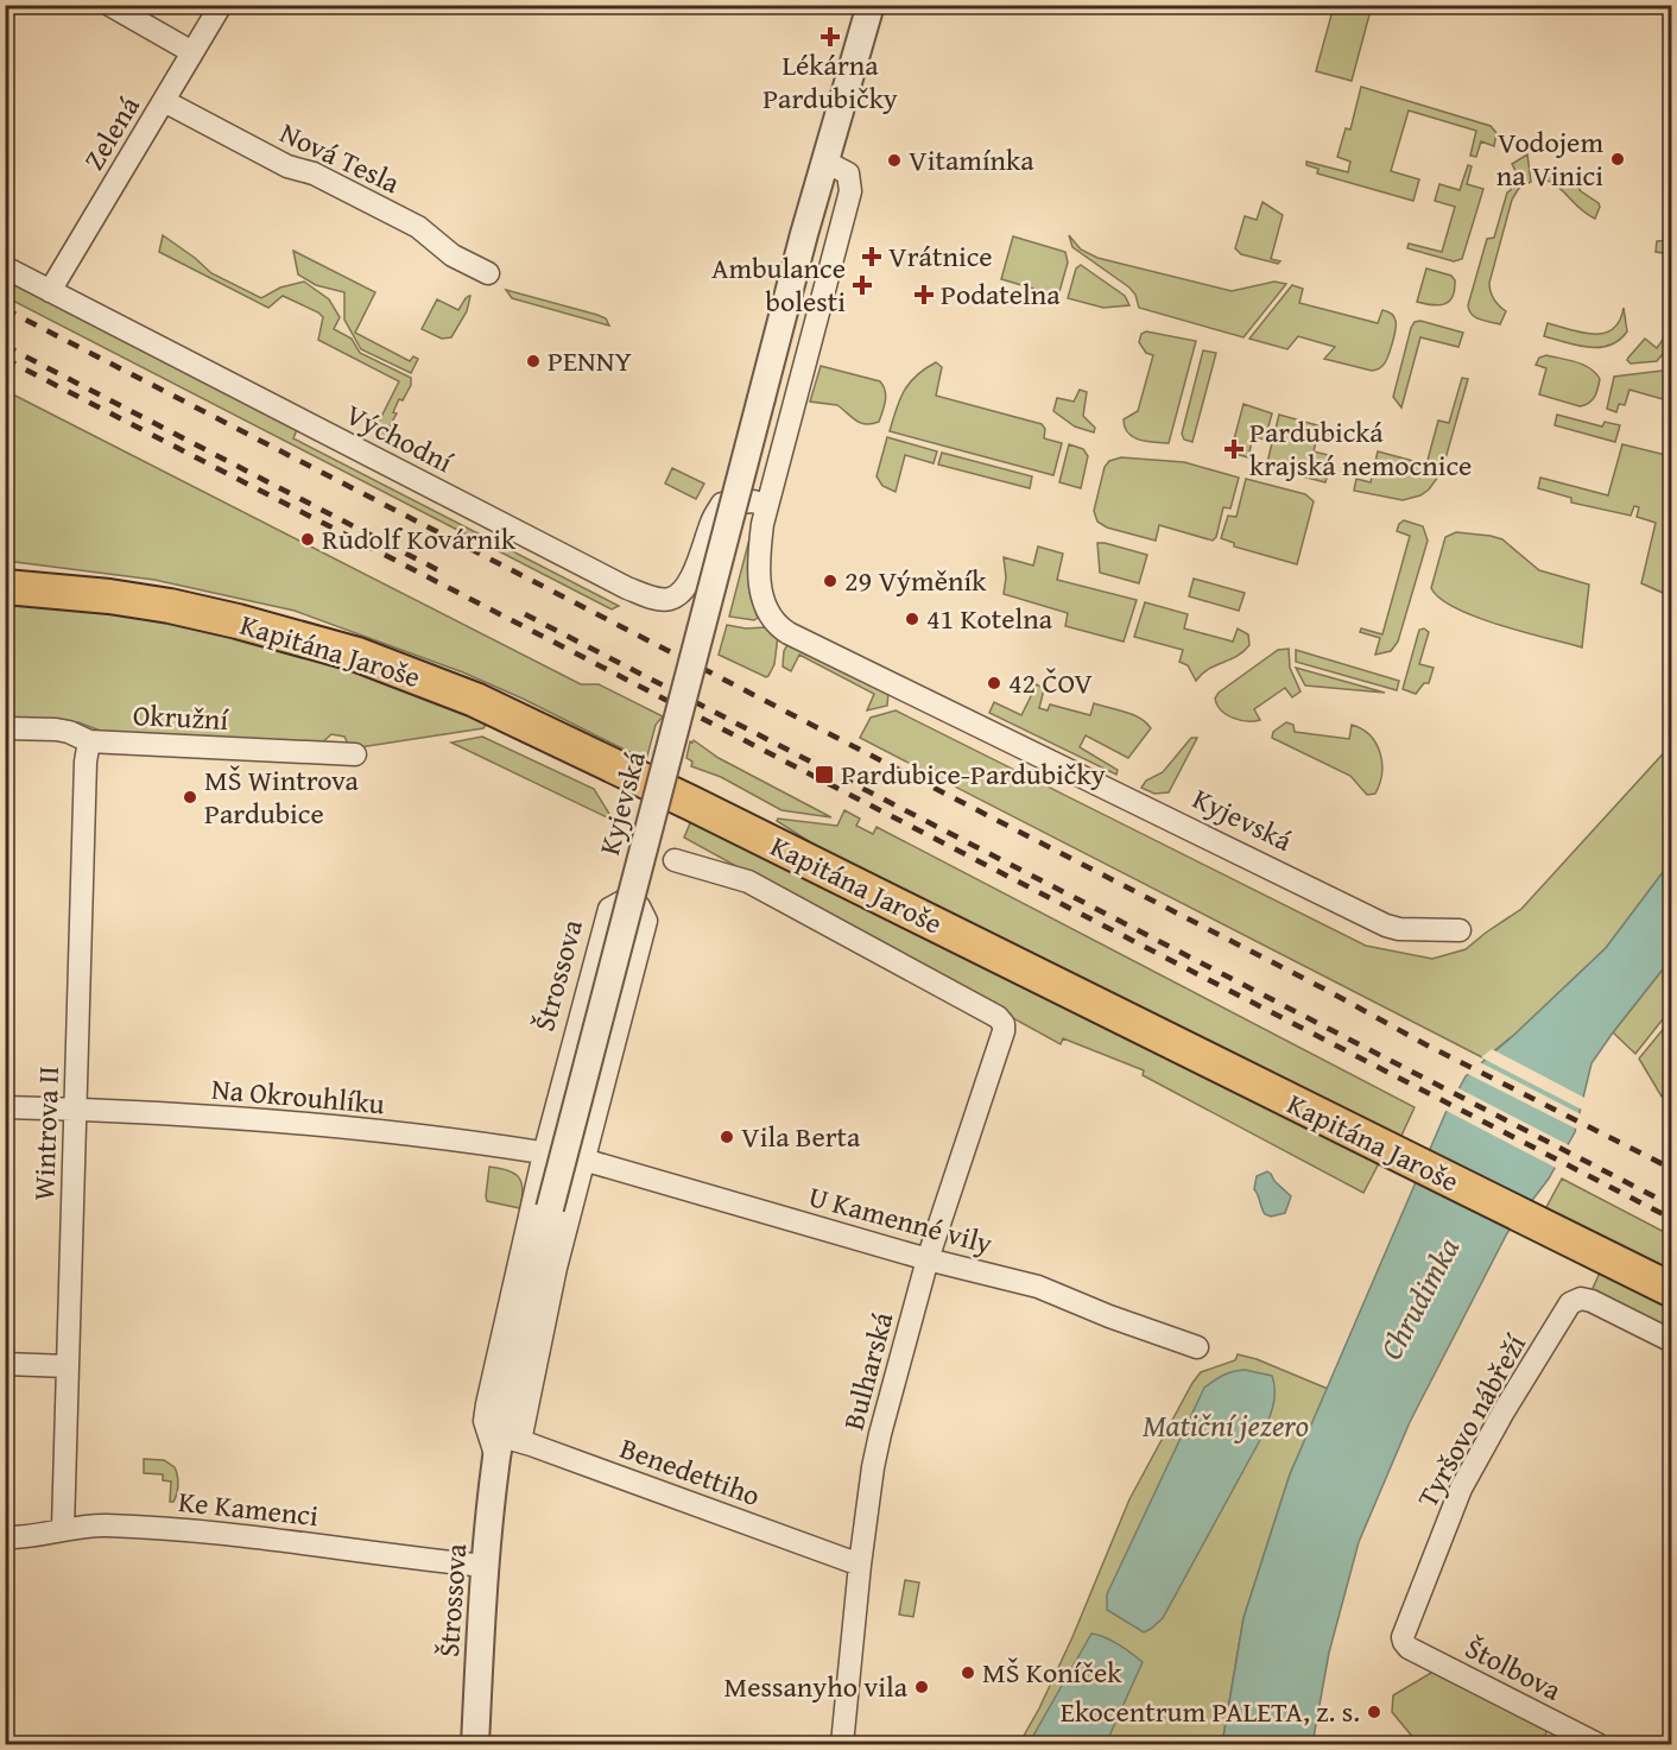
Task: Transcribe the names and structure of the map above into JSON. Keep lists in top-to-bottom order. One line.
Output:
{"streets":{"main road":["Kapitána Jaroše"],"street":["Zelená","Nová Tesla","Východní","Okružní","Kyjevská","Štrossova","Na Okrouhlíku","Wintrova II","U Kamenné vily","Bulharská","Tyršovo nábřeží","Benedettiho","Ke Kamenci","Štolbova"]},"crossings":[["Zelená","Nová Tesla"],["Zelená","Východní"],["Východní","Kyjevská"],["Okružní","Wintrova II"],["Kyjevská","Štrossova"],["Kyjevská","Benedettiho"],["Štrossova","Na Okrouhlíku"],["Štrossova","U Kamenné vily"],["Štrossova","Benedettiho"],["Štrossova","Ke Kamenci"],["Na Okrouhlíku","Wintrova II"],["Na Okrouhlíku","U Kamenné vily"],["Wintrova II","Ke Kamenci"],["U Kamenné vily","Bulharská"],["Bulharská","Benedettiho"],["Tyršovo nábřeží","Štolbova"]],"water":["Chrudimka","Matiční jezero"],"places":{"health":["Lékárna Pardubičky","Vrátnice","Ambulance bolesti","Podatelna","Pardubická krajská nemocnice"],"other":["Vodojem na Vinici","Vitamínka","PENNY","Rudolf Kovárnik","29 Výměník","41 Kotelna","42 ČOV","MŠ Wintrova Pardubice","Vila Berta","MŠ Koníček","Messanyho vila","Ekocentrum PALETA, z. s."],"transit":["Pardubice-Pardubičky"]}}
